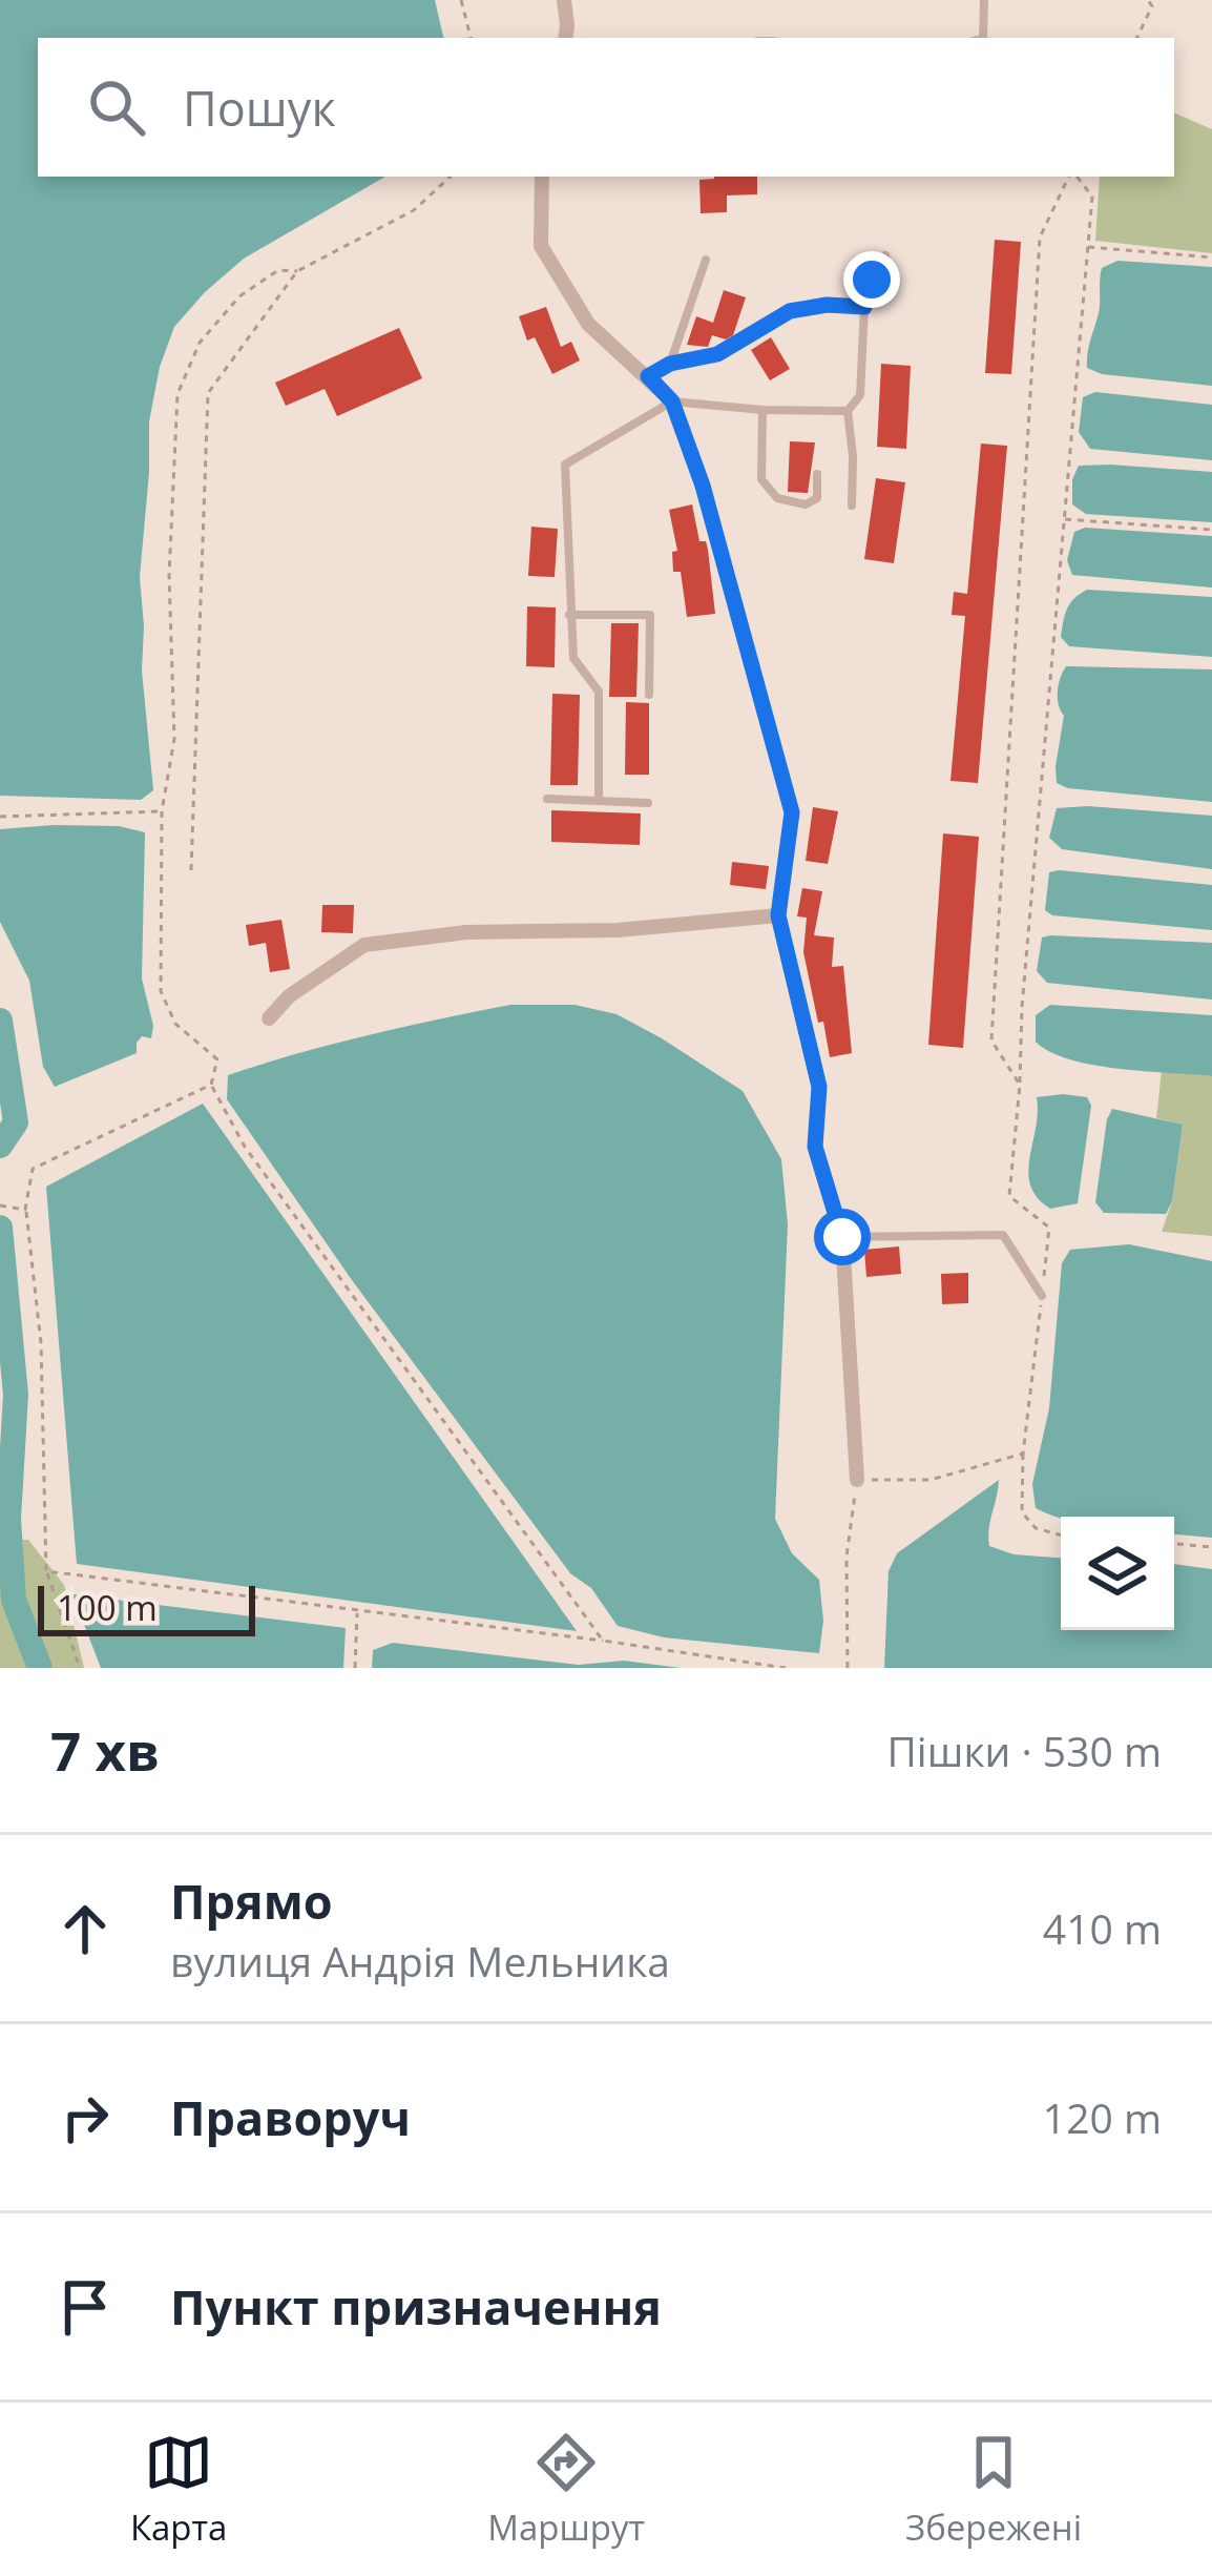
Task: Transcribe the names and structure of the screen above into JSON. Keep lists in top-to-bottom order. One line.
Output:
{"scale_bar":"100 m","page":{"search":"Пошук","scale":"100 m","heading":["7 хв","Пішки · 530 m"],"list":[["Прямо","вулиця Андрія Мельника","410 m"],["Праворуч","120 m"],"Пункт призначення"],"nav":["Карта","Маршрут","Збережені"]}}
